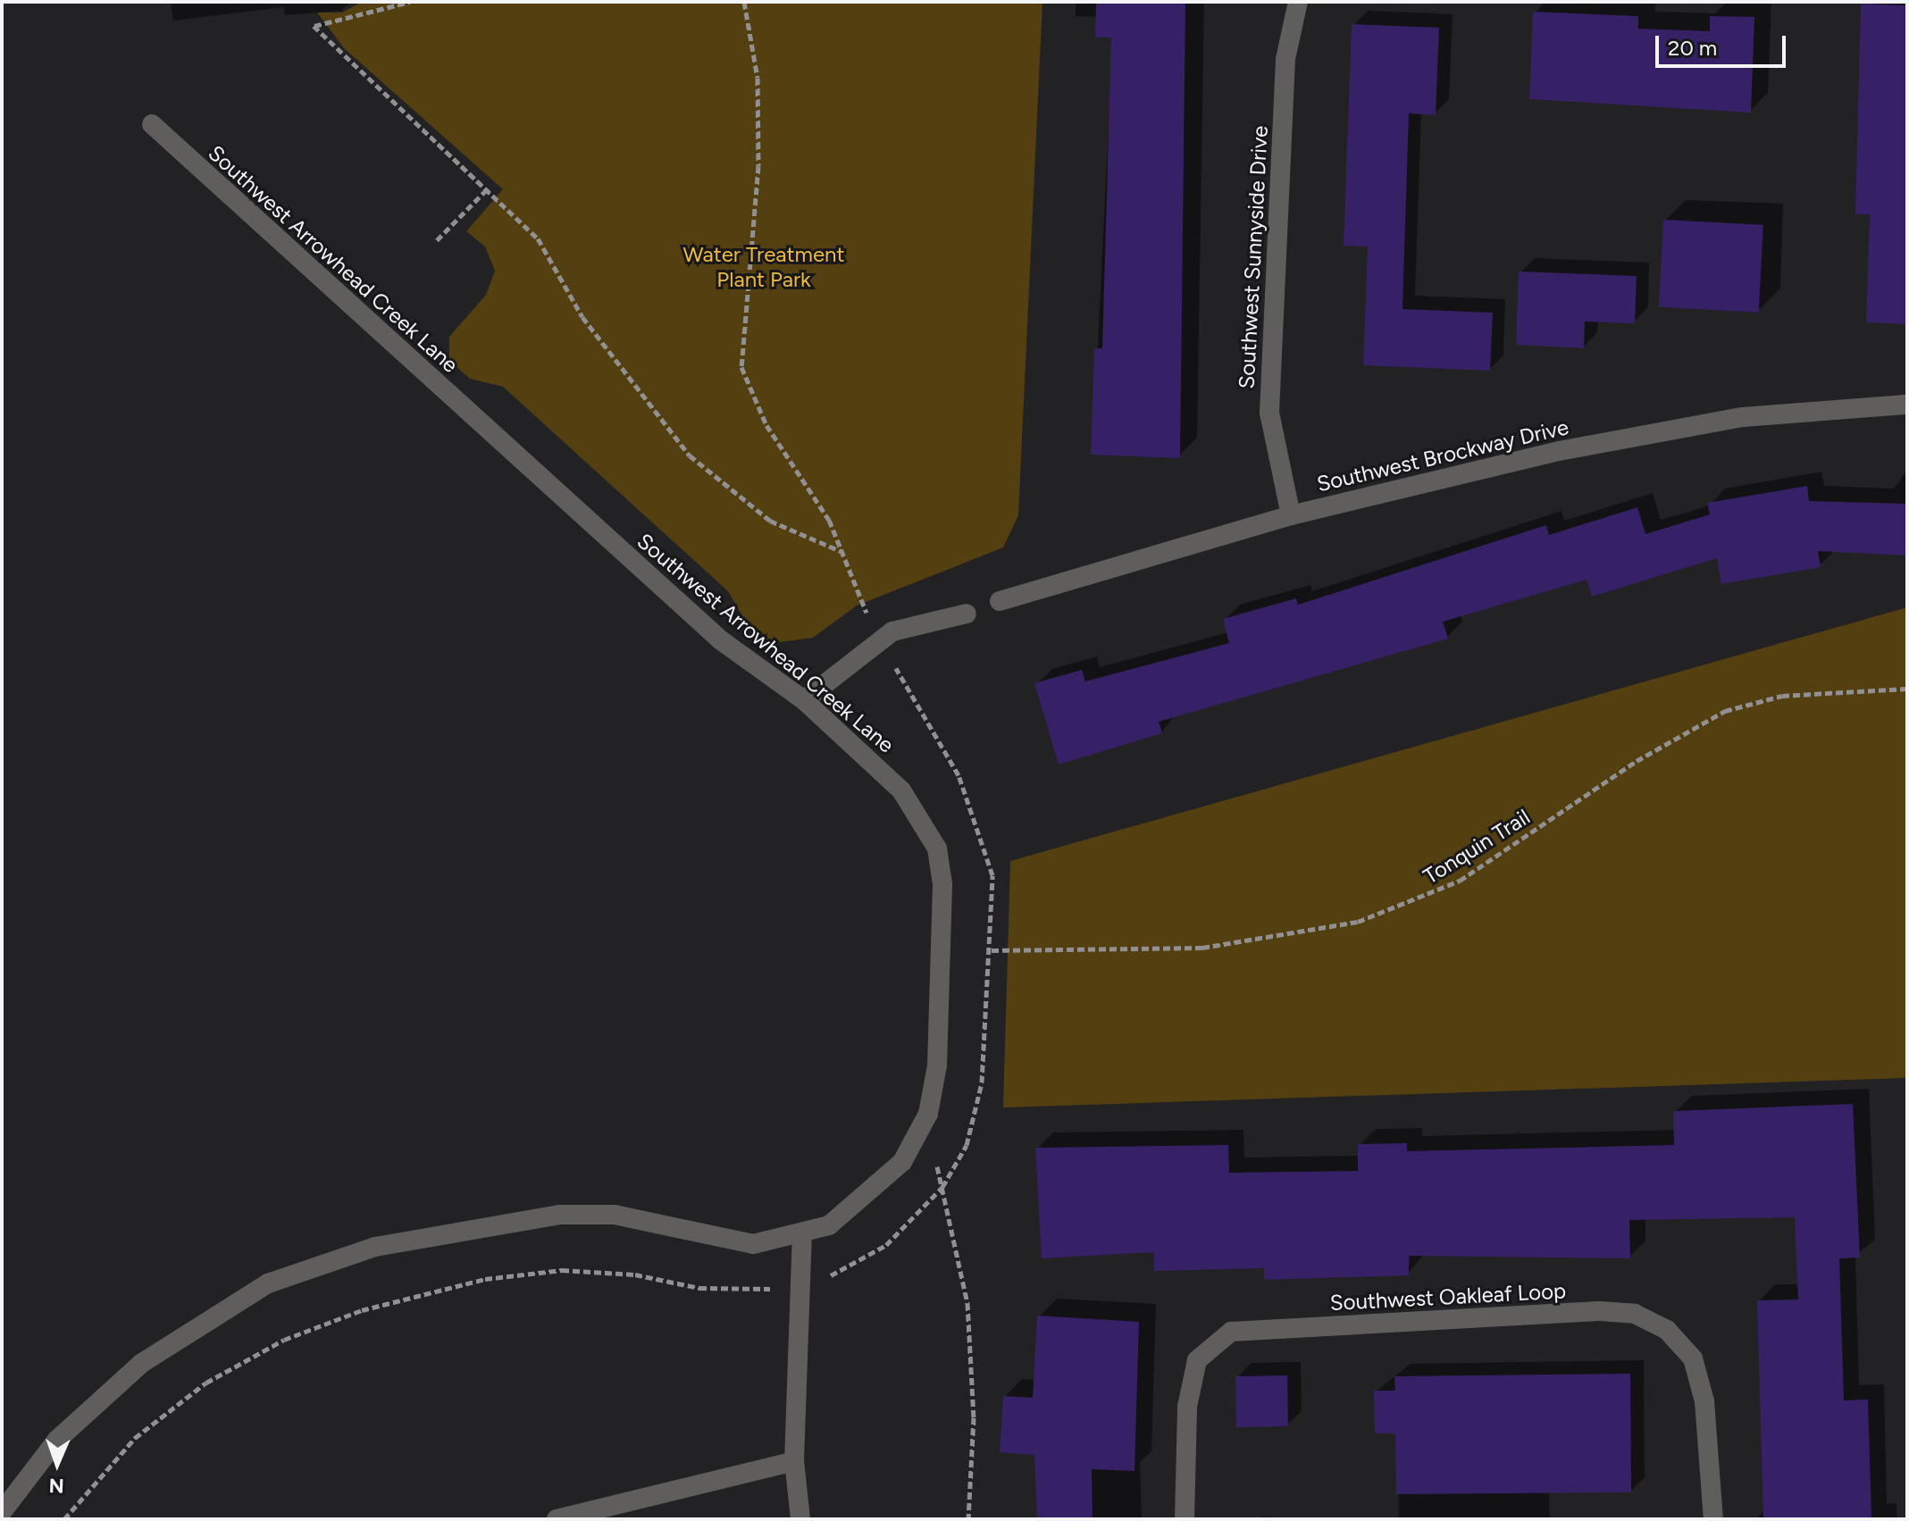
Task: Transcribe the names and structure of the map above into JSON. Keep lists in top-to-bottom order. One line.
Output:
{"streets":{"street":["Southwest Sunnyside Drive","Southwest Arrowhead Creek Lane","Southwest Brockway Drive","Southwest Oakleaf Loop"],"path":["Tonquin Trail"]},"crossings":[["Southwest Sunnyside Drive","Southwest Brockway Drive"]],"parks":["Water Treatment Plant Park"],"scale_bar":"20 m","north":"bottom"}
